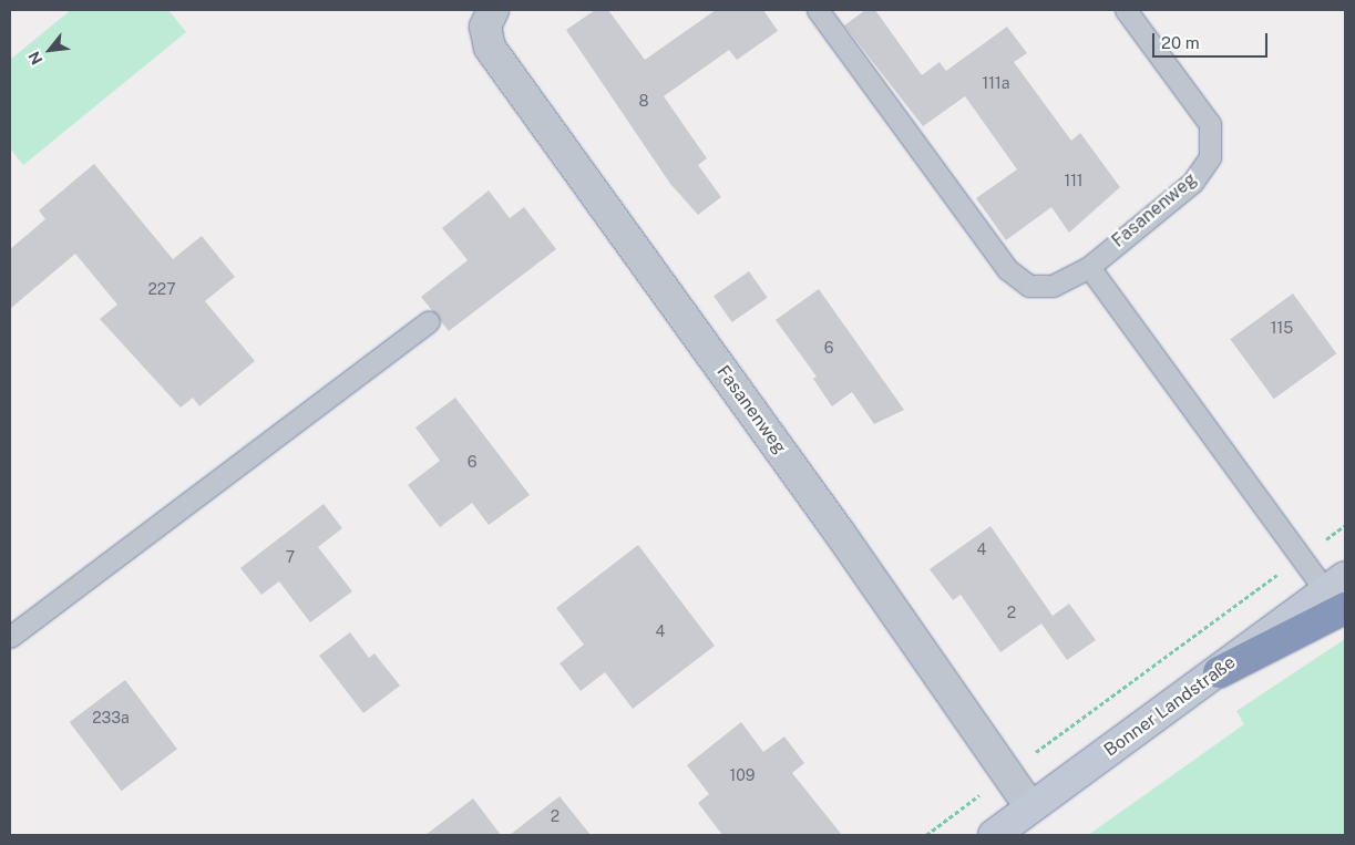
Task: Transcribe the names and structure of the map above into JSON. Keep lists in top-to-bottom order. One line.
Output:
{"streets":{"main road":["Bonner Landstraße"],"street":["Fasanenweg"]},"crossings":[["Fasanenweg","Bonner Landstraße"]],"house_numbers":["111a","8","111","227","115","6","6","4","7","2","4","233a","109","2"],"scale_bar":"20 m","north":"bottom left"}
